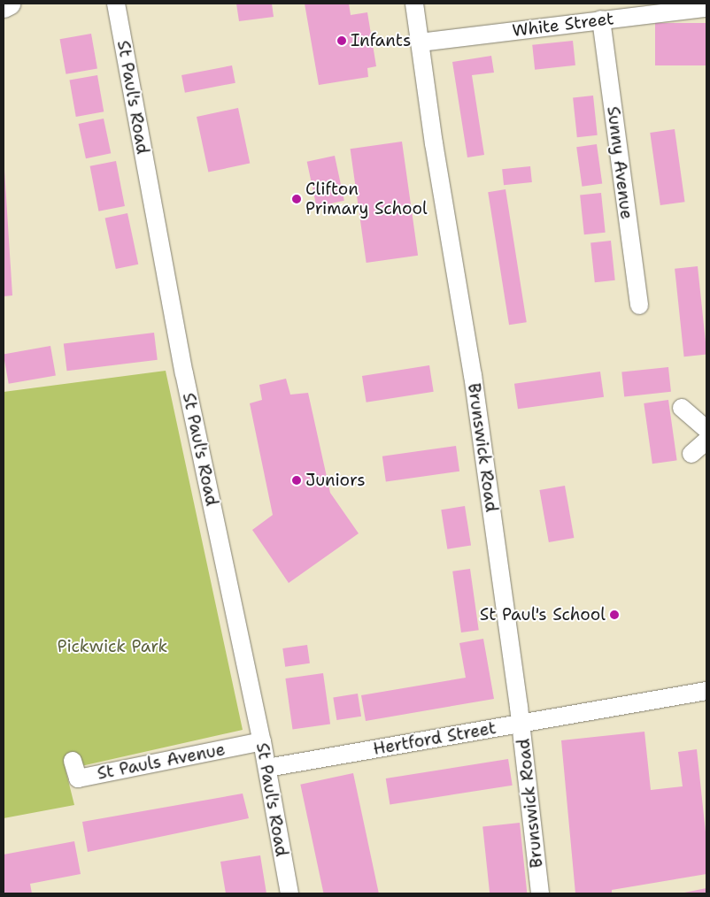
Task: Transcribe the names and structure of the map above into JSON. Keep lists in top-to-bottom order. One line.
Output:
{"streets":{"street":["White Street","St Paul's Road","Sunny Avenue","Brunswick Road","Hertford Street","St Pauls Avenue"]},"crossings":[["White Street","Sunny Avenue"],["White Street","Brunswick Road"],["St Paul's Road","Hertford Street"],["St Paul's Road","St Pauls Avenue"],["Brunswick Road","Hertford Street"]],"parks":["Pickwick Park"],"places":["Infants","Clifton Primary School","Juniors","St Paul's School"]}
